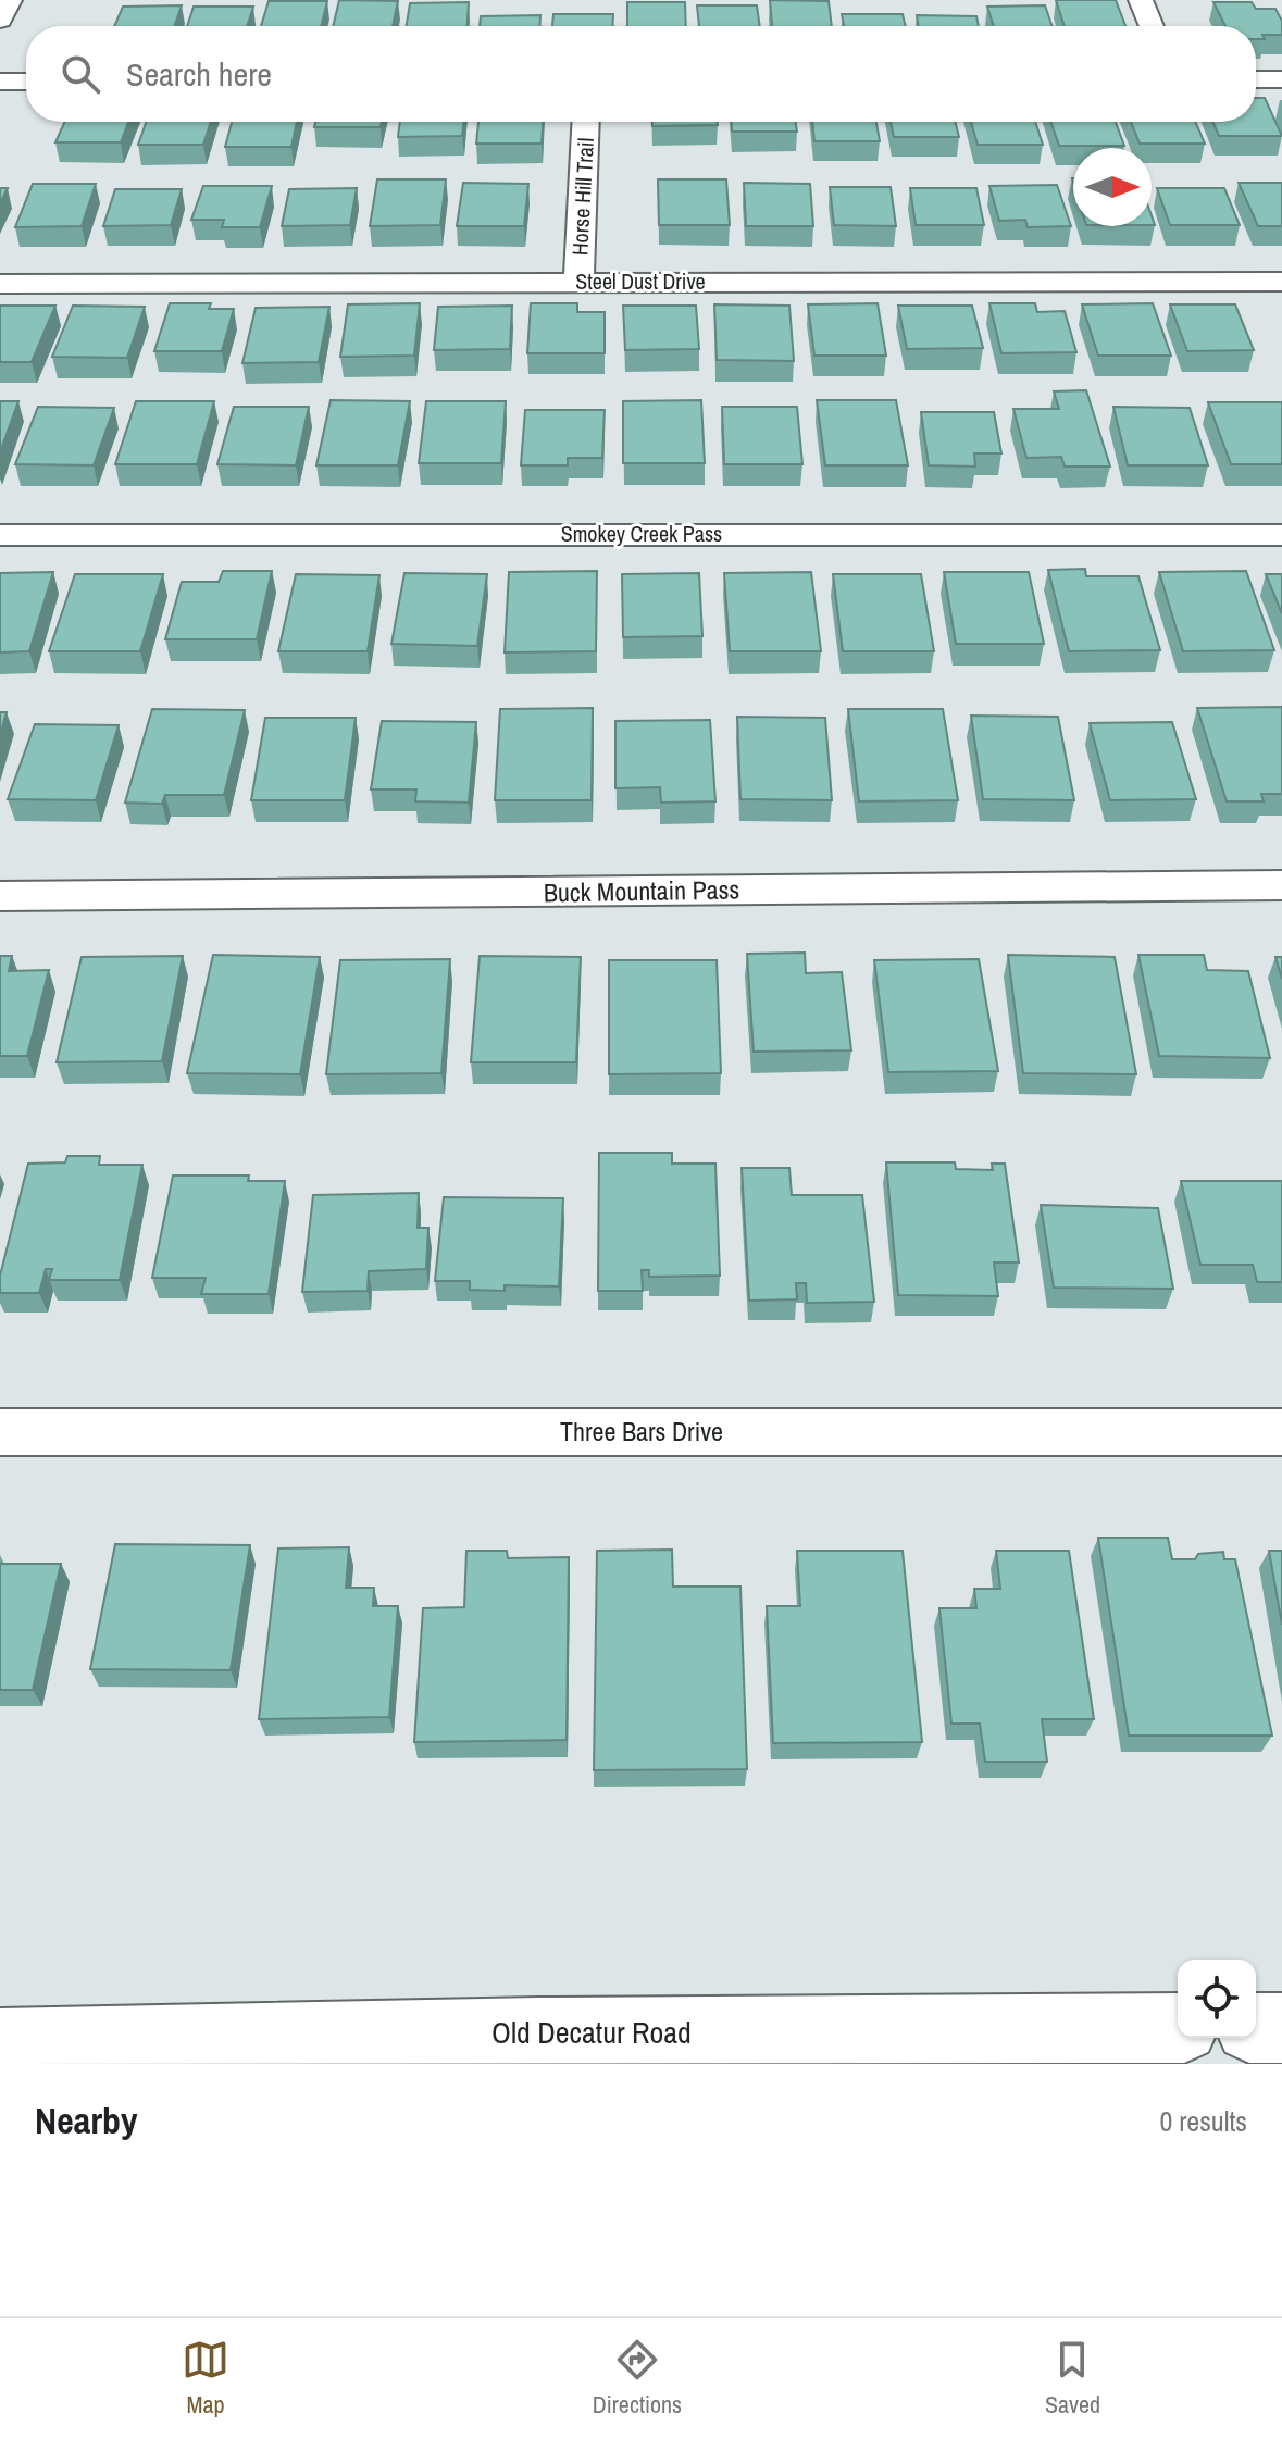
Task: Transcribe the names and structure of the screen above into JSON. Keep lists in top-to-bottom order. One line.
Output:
{"streets":{"main road":["Old Decatur Road"],"street":["Horse Hill Trail","Steel Dust Drive","Smokey Creek Pass","Buck Mountain Pass","Three Bars Drive"]},"crossings":[["Horse Hill Trail","Steel Dust Drive"]],"north":"right","page":{"search":"Search here","heading":["Nearby","0 results"],"nav":["Map","Directions","Saved"]}}
